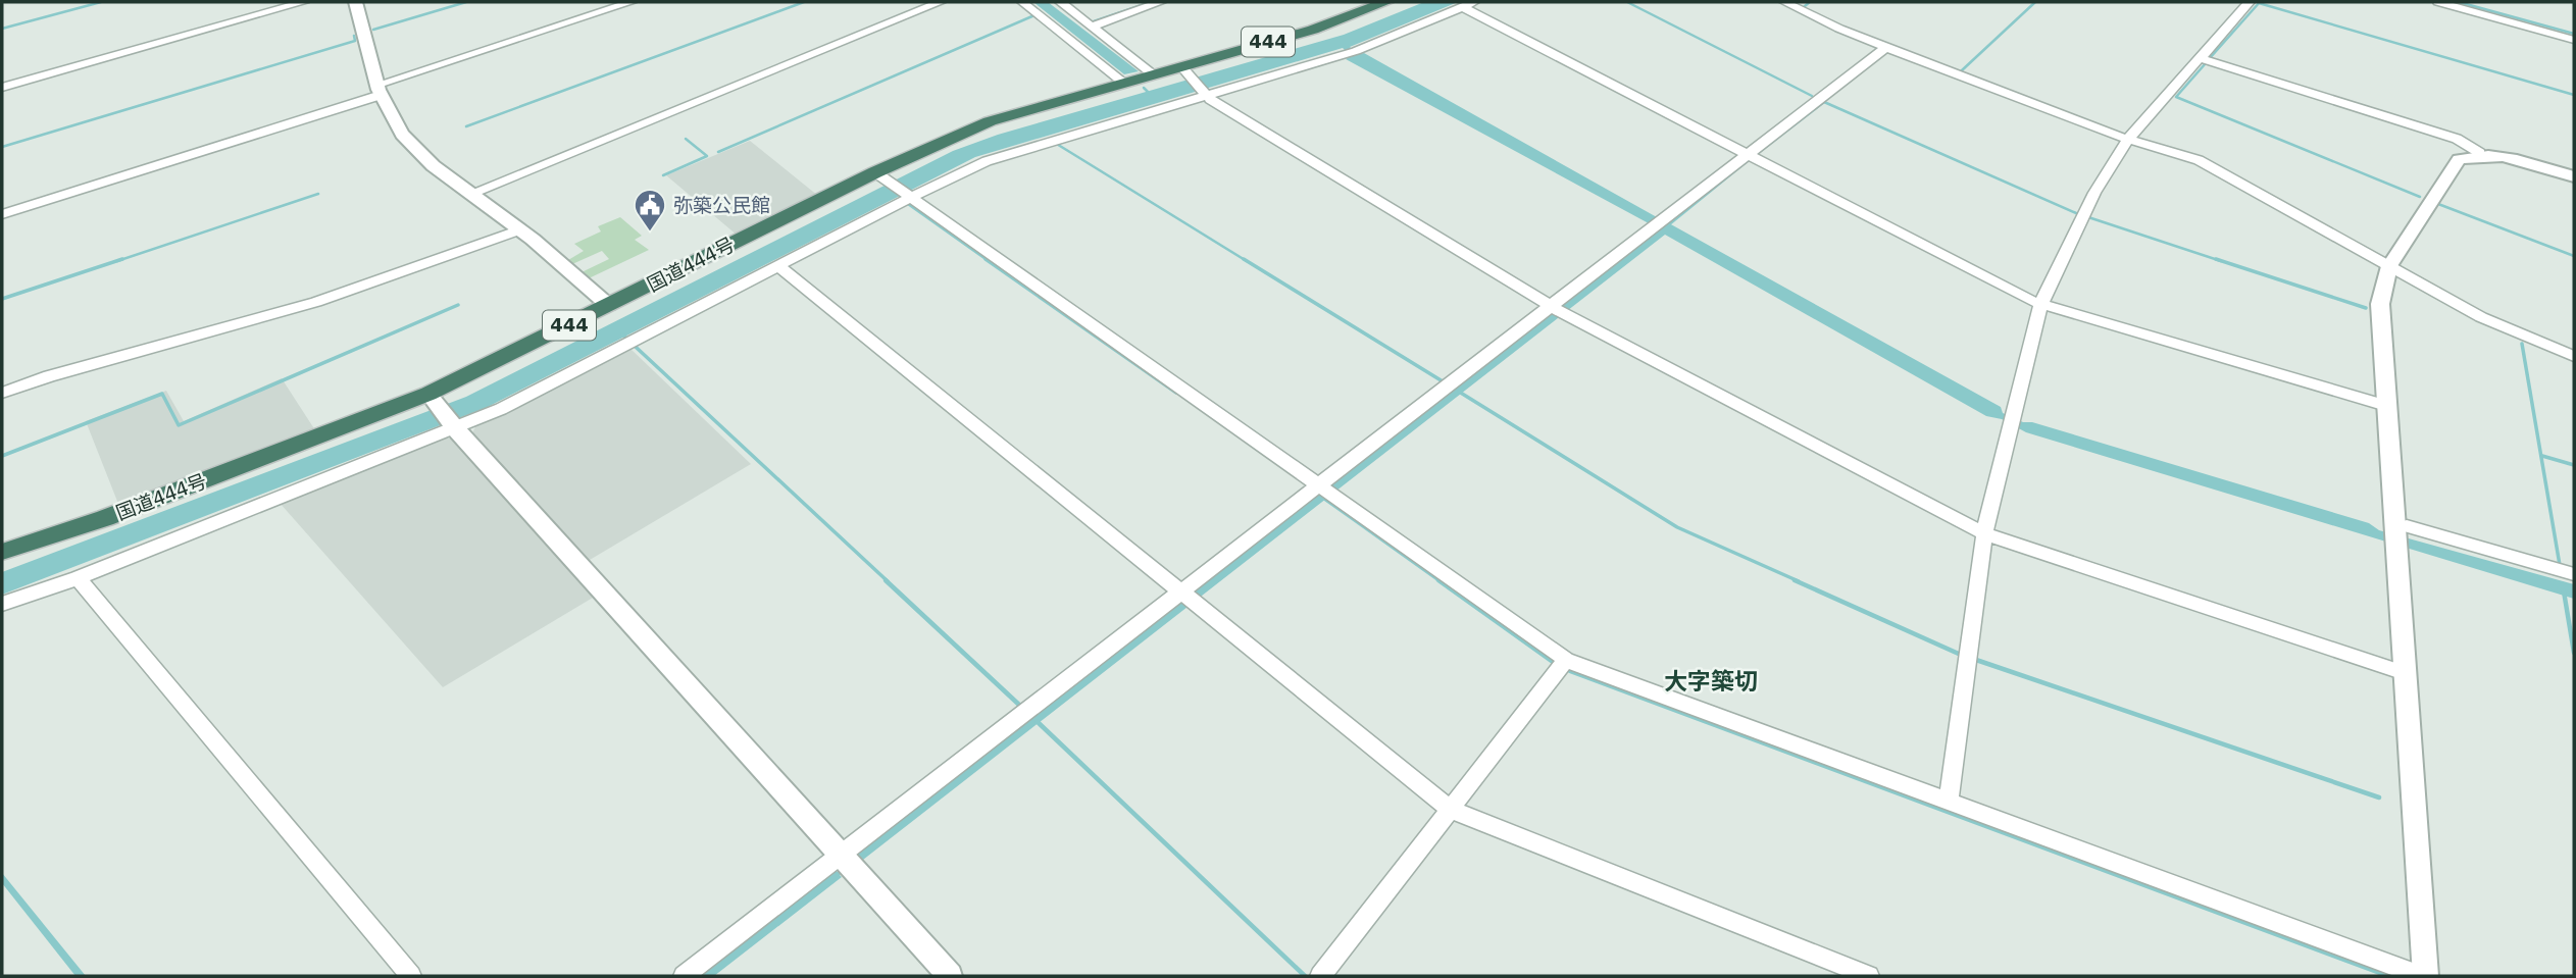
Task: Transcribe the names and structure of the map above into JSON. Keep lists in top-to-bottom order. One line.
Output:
{"streets":{"highway":["444","国道444号"]},"districts":["大字築切"],"places":{"public building":["弥築公民館"]}}
